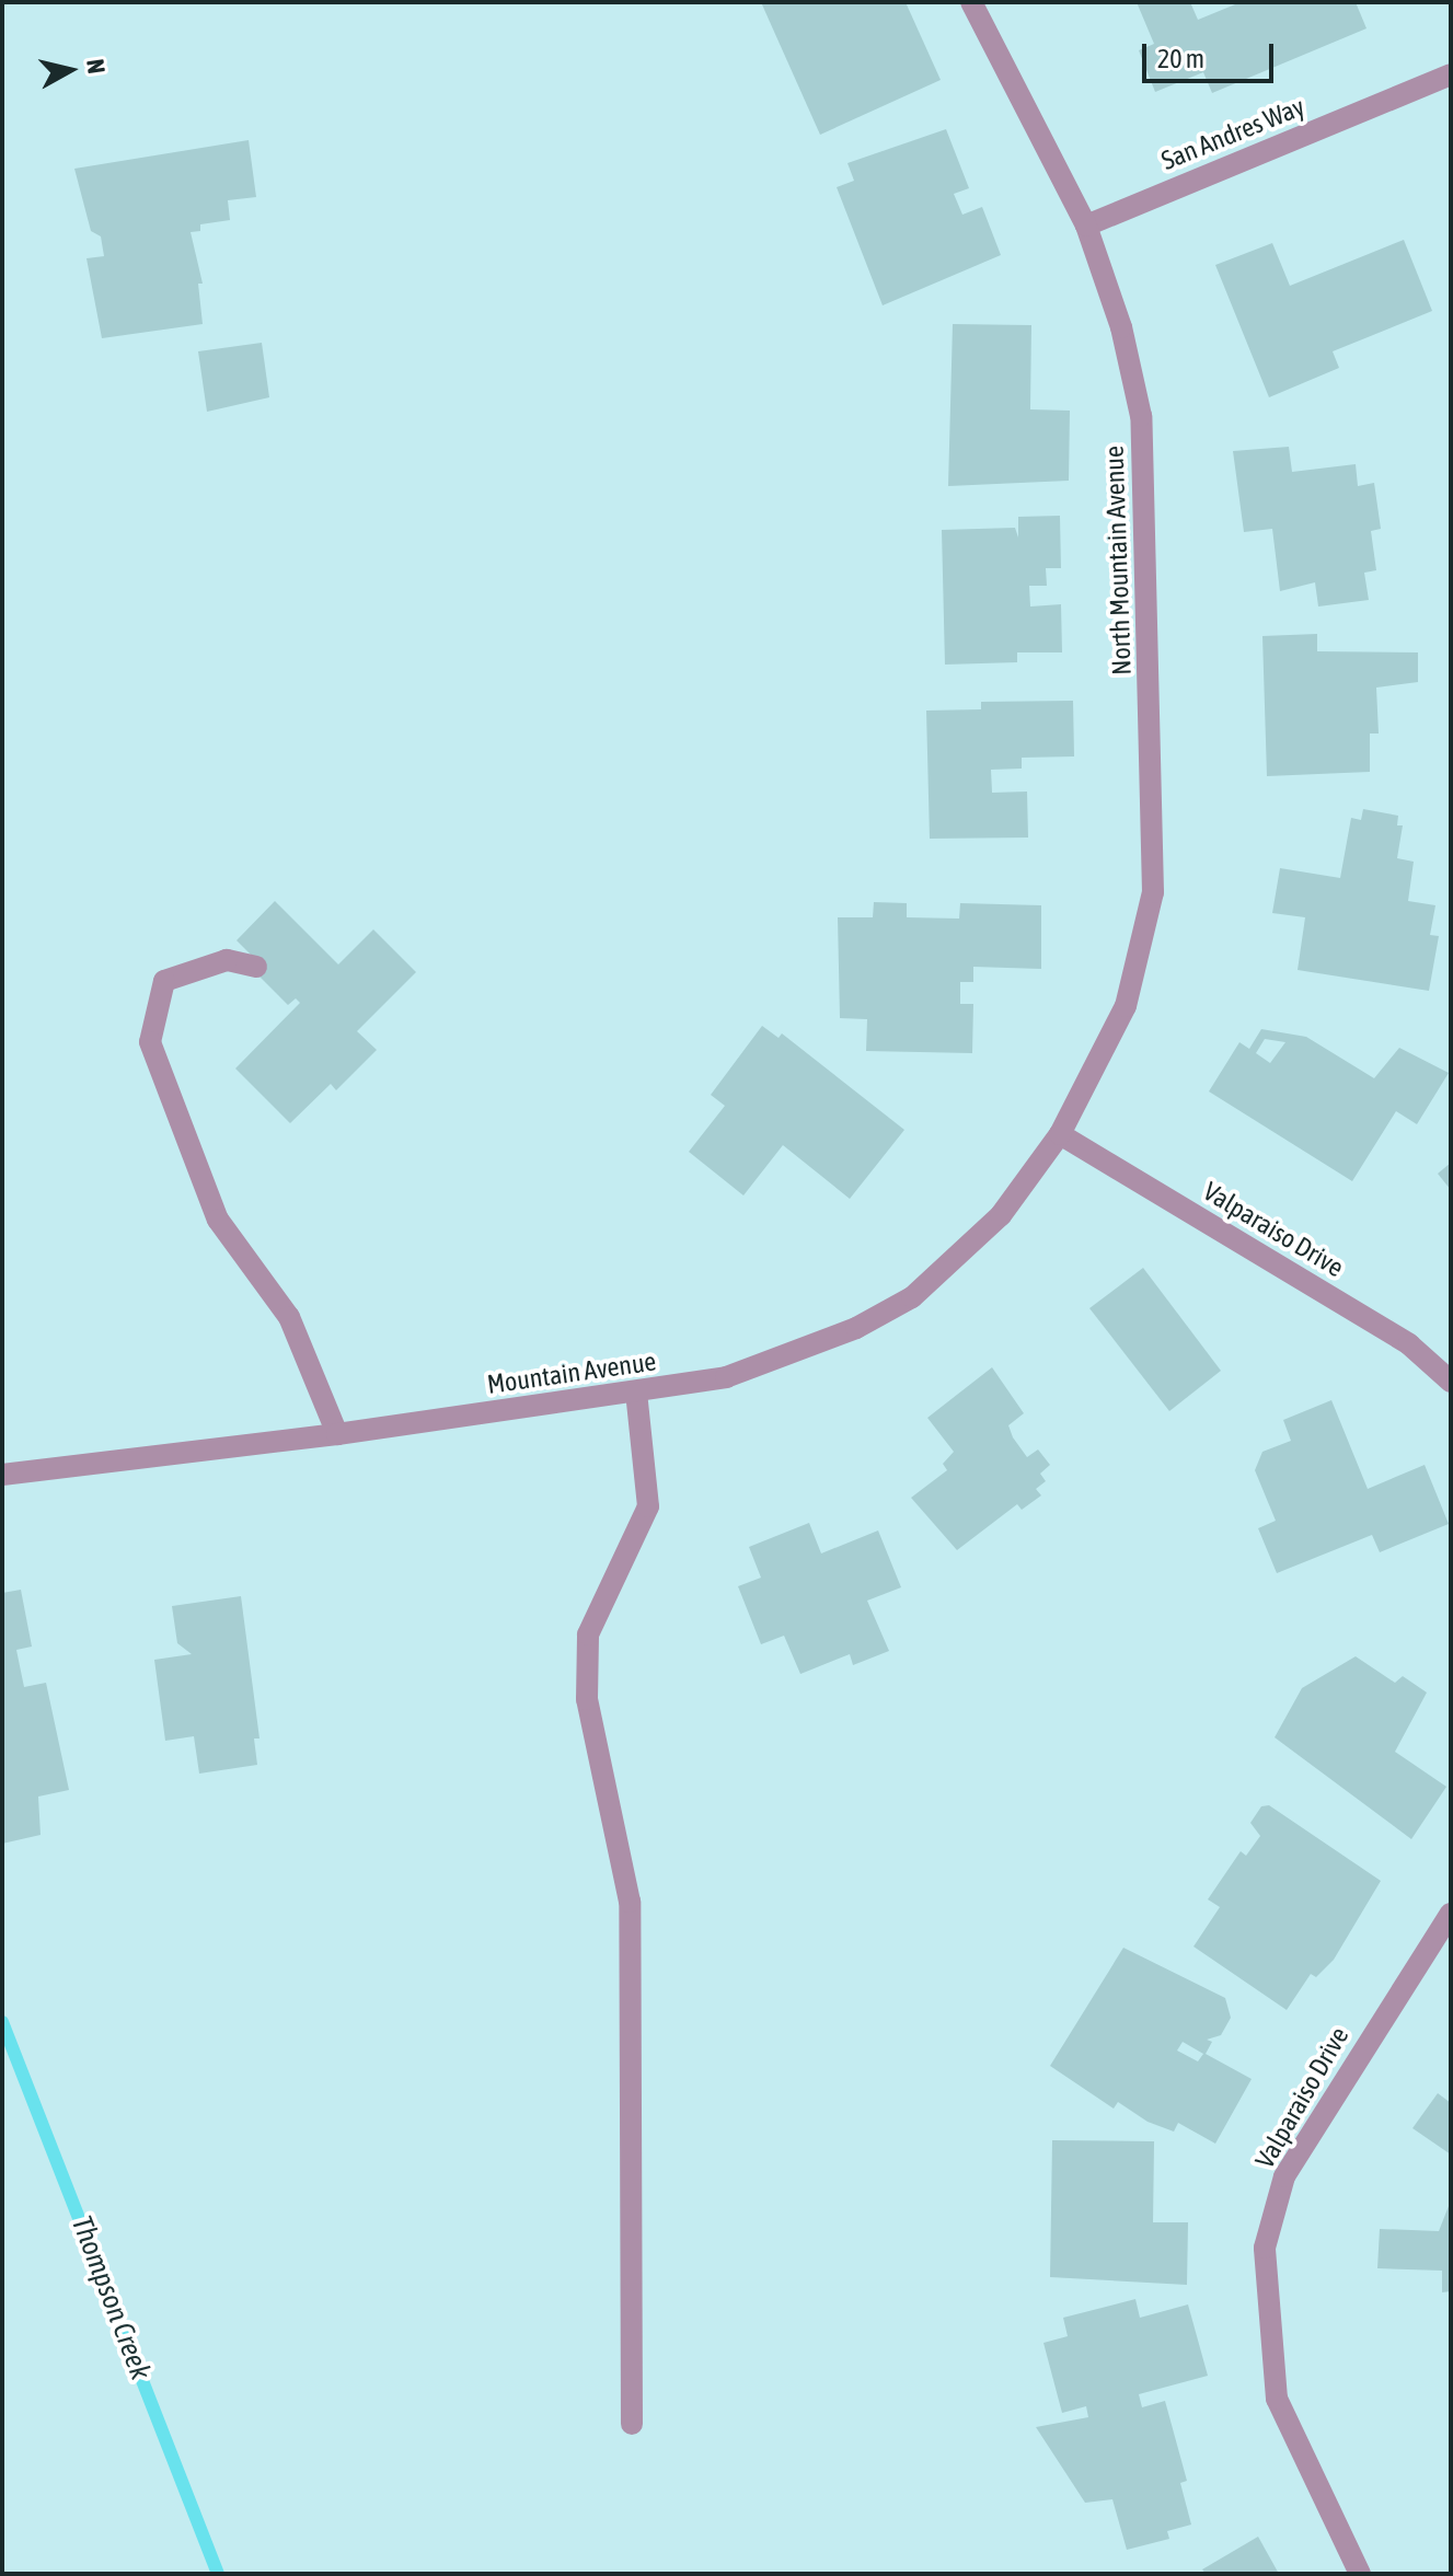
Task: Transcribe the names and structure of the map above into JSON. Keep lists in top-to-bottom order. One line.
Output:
{"streets":{"street":["San Andres Way","North Mountain Avenue","Valparaiso Drive","Mountain Avenue"]},"crossings":[["San Andres Way","North Mountain Avenue"],["North Mountain Avenue","Valparaiso Drive"],["North Mountain Avenue","Mountain Avenue"],["Valparaiso Drive","Mountain Avenue"]],"water":["Thompson Creek"],"scale_bar":"20 m","north":"right"}
